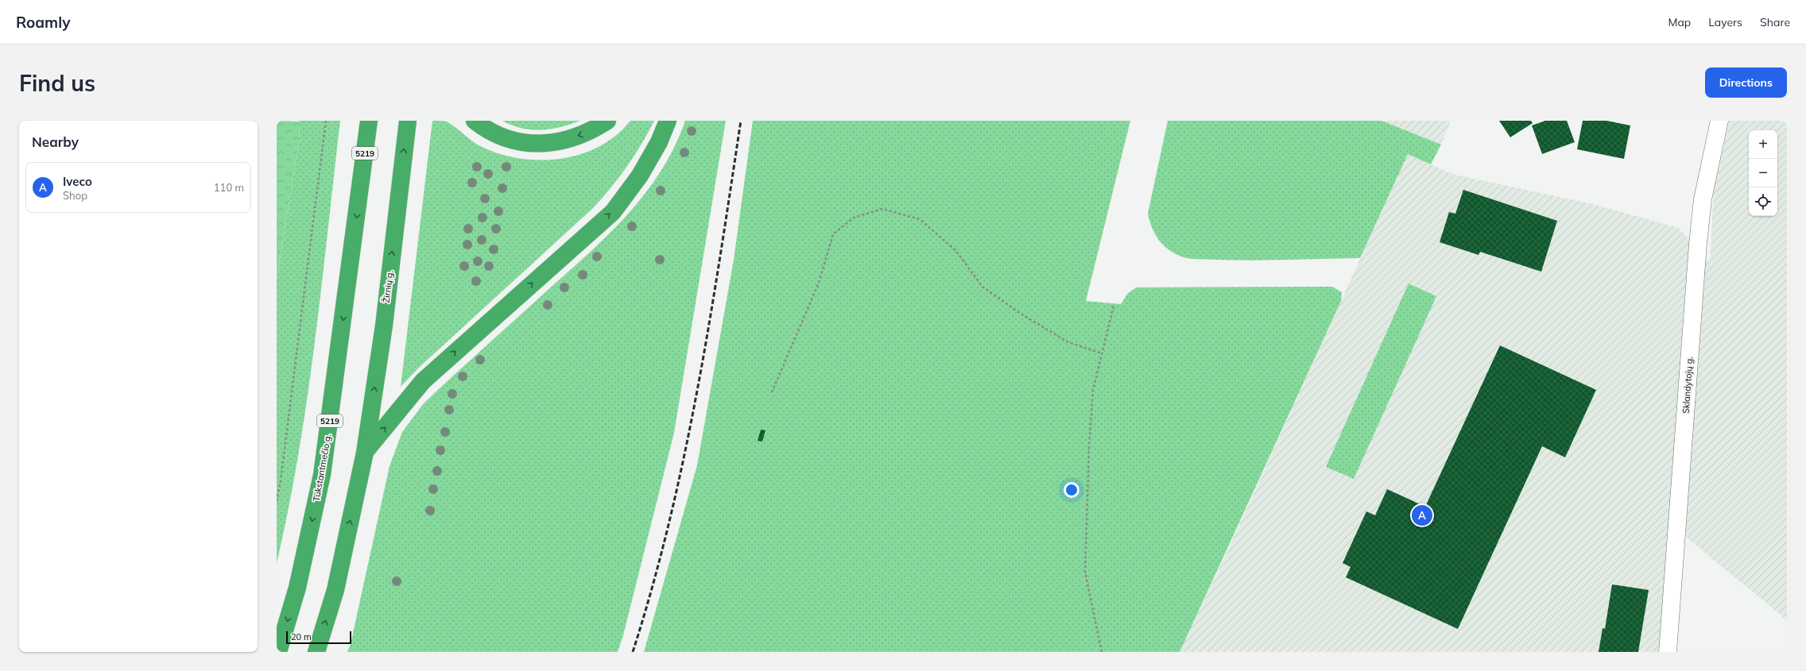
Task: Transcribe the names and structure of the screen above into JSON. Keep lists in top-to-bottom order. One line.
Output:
{"streets":{"highway":["5219","Žirnių g.","Tūkstantmečio g."],"street":["Sklandytojų g."]},"crossings":[["5219","Tūkstantmečio g."]],"scale_bar":"20 m","page":{"header":"Roamly","nav":["Map","Layers","Share"],"buttons":"Directions","title":"Find us","heading":"Nearby","map_buttons":["+","−"],"list":[{"mark":"A","name":"Iveco","note":"Shop","value":"110 m"}],"pins":"A","scale":"20 m"}}
